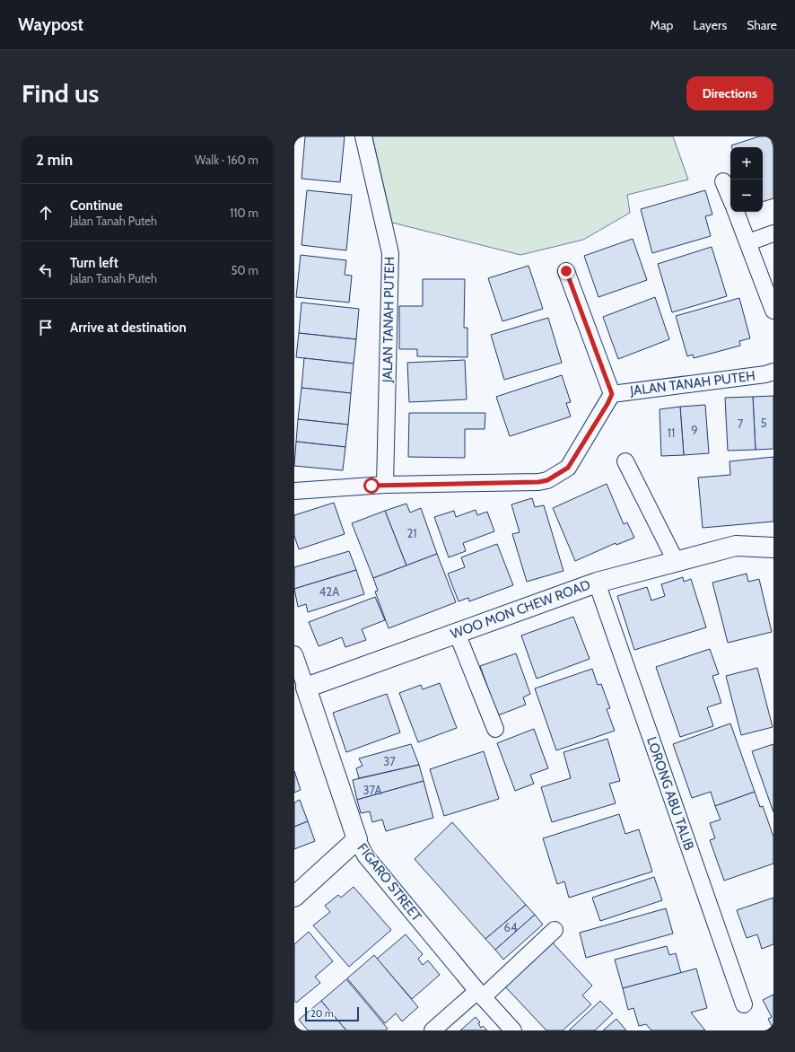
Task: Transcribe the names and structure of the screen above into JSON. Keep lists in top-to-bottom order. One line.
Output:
{"streets":{"street":["JALAN TANAH PUTEH","WOO MON CHEW ROAD","LORONG ABU TALIB","FIGARO STREET"]},"crossings":[["WOO MON CHEW ROAD","LORONG ABU TALIB"],["WOO MON CHEW ROAD","FIGARO STREET"]],"house_numbers":["5","7","9","11","21","42A","37","37A","64"],"scale_bar":"20 m","page":{"header":"Waypost","nav":["Map","Layers","Share"],"buttons":"Directions","title":"Find us","heading":["2 min","Walk · 160 m"],"map_buttons":["+","−"],"list":[["Continue","Jalan Tanah Puteh","110 m"],["Turn left","Jalan Tanah Puteh","50 m"],"Arrive at destination"],"scale":"20 m"}}
